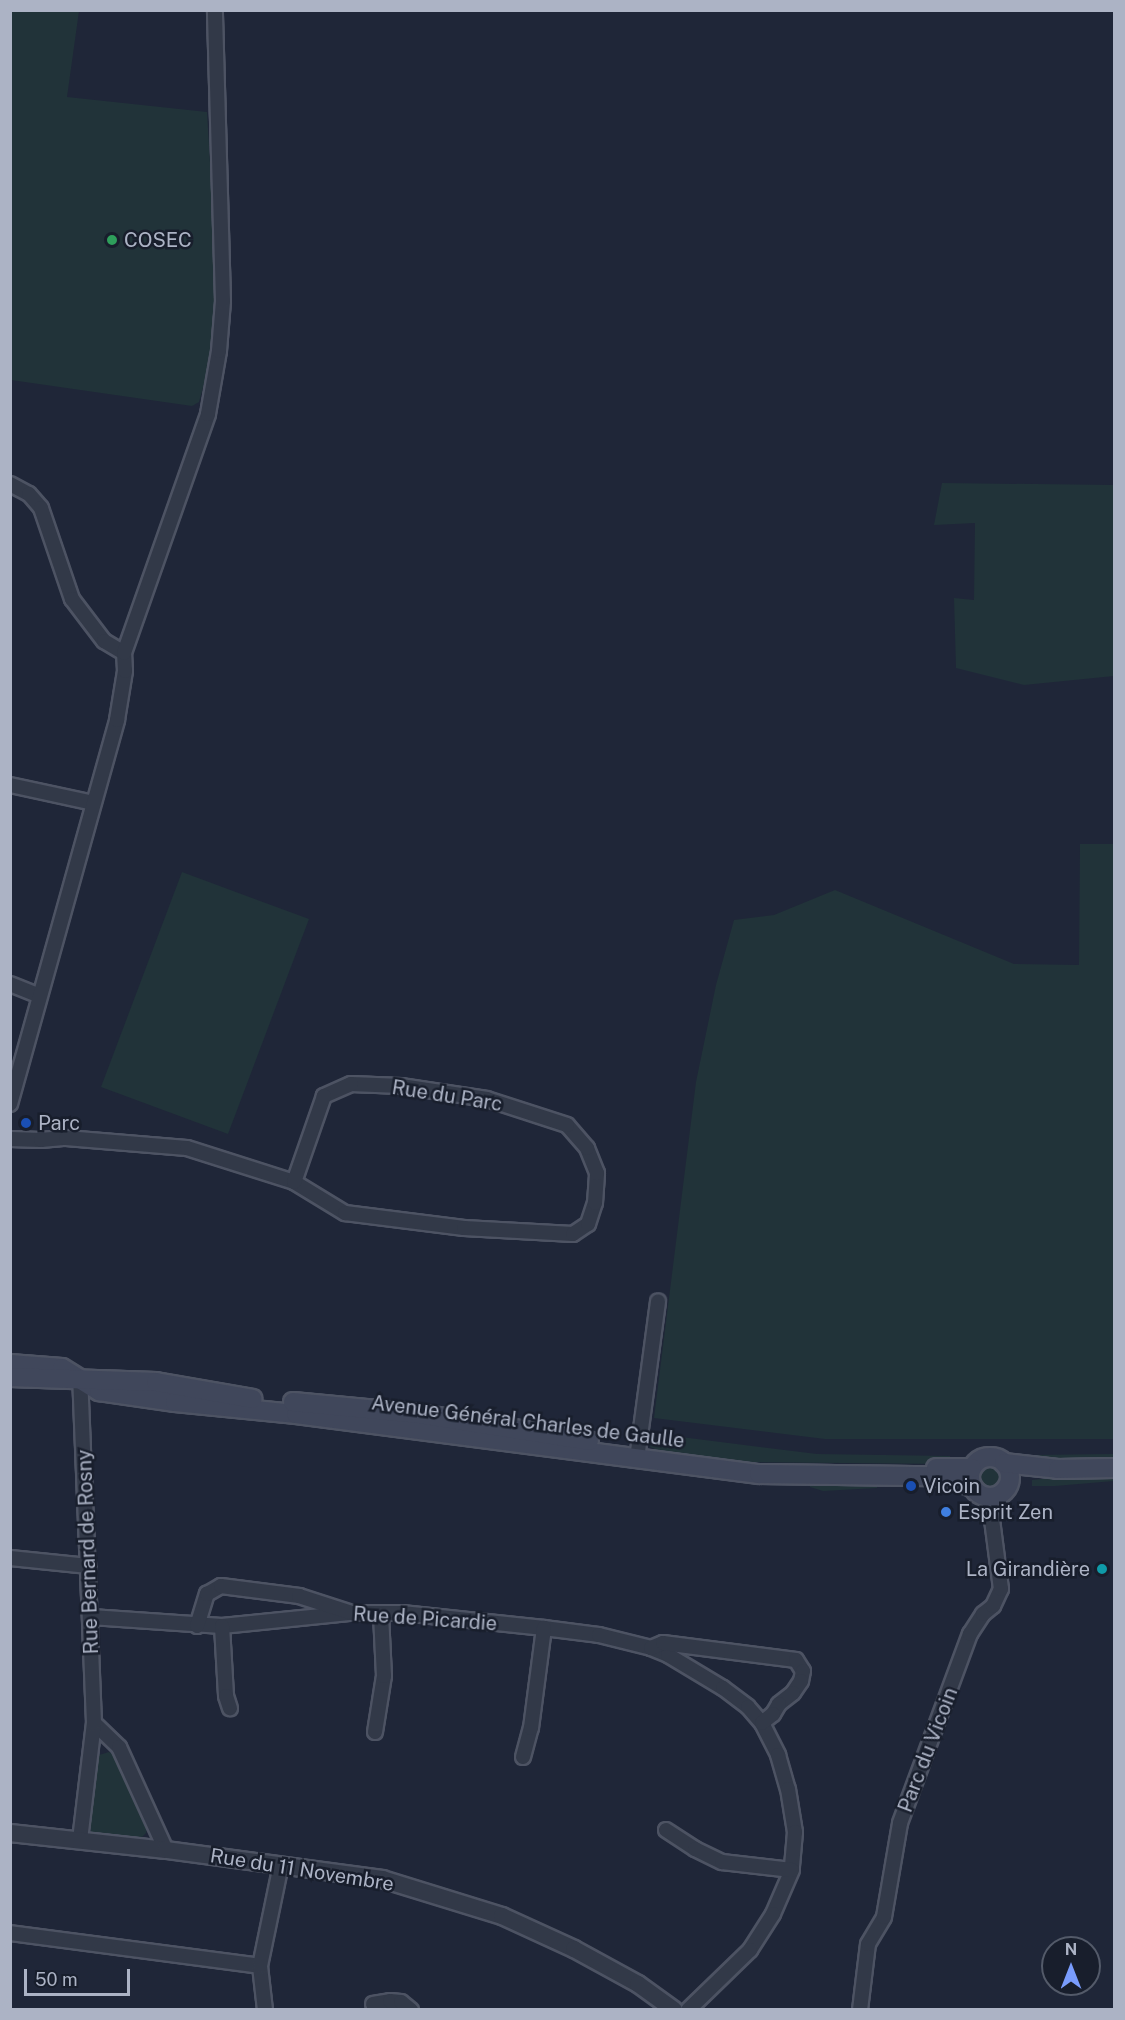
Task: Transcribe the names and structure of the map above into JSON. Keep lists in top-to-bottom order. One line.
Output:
{"streets":{"main road":["Avenue Général Charles de Gaulle"],"street":["Rue du Parc","Rue Bernard de Rosny","Rue de Picardie","Parc du Vicoin","Rue du 11 Novembre"]},"crossings":[["Avenue Général Charles de Gaulle","Rue Bernard de Rosny"],["Avenue Général Charles de Gaulle","Parc du Vicoin"],["Rue Bernard de Rosny","Rue de Picardie"],["Rue Bernard de Rosny","Rue du 11 Novembre"]],"places":["COSEC","Parc","Vicoin","Esprit Zen","La Girandière"],"scale_bar":"50 m","north":"top"}
